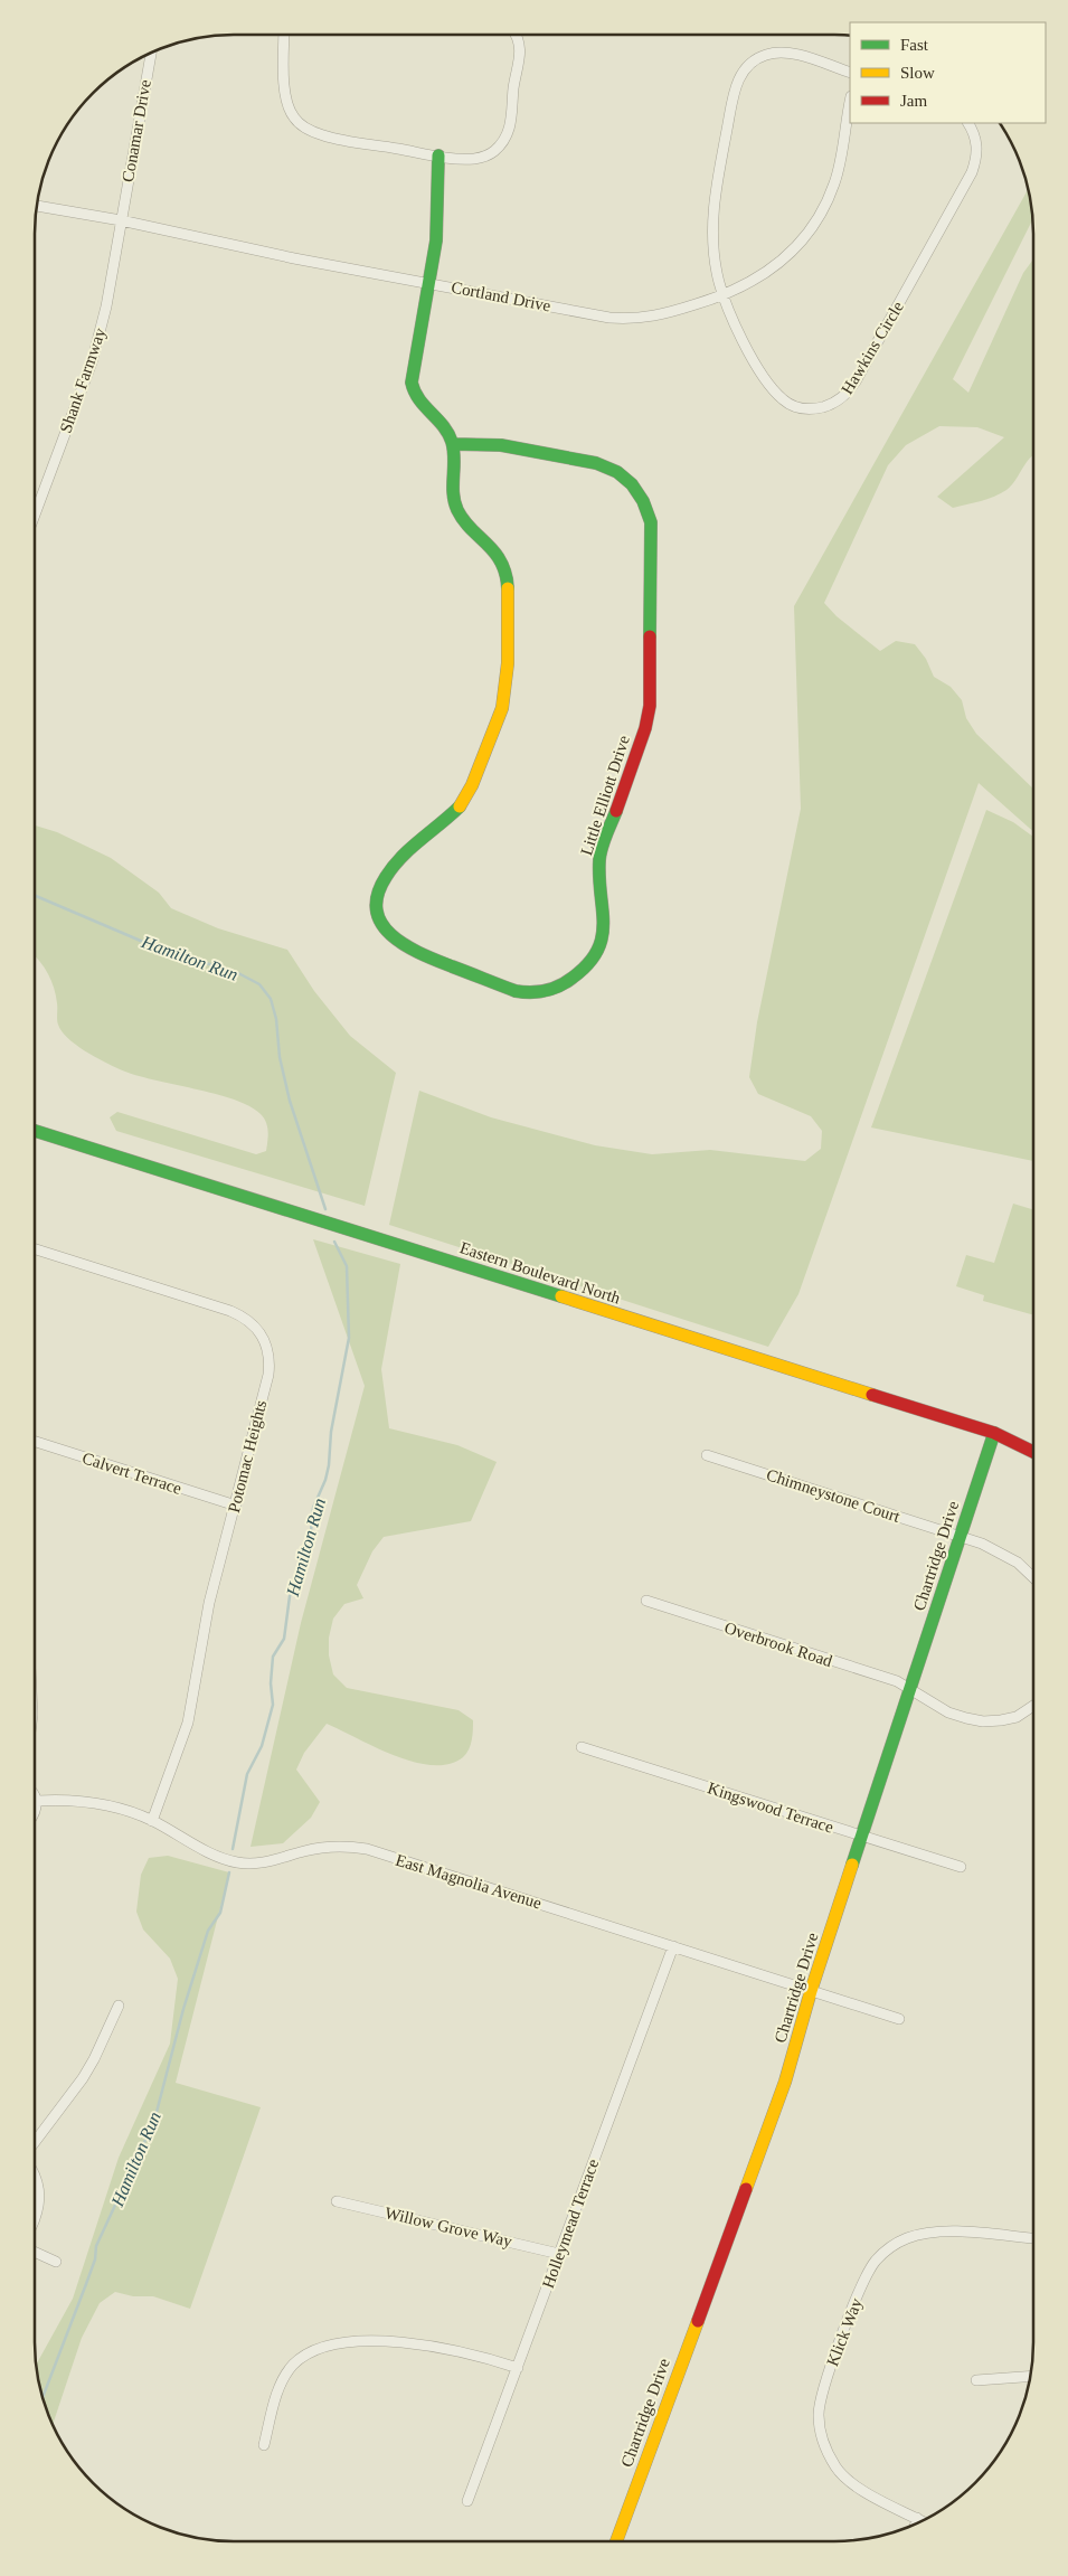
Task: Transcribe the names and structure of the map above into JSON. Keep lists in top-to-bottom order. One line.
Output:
{"streets":{"street":["Conamar Drive","Cortland Drive","Hawkins Circle","Shank Farmway","Little Elliott Drive","Eastern Boulevard North","Potomac Heights","Calvert Terrace","Chimneystone Court","Chartridge Drive","Overbrook Road","Kingswood Terrace","East Magnolia Avenue","Holleymead Terrace","Willow Grove Way","Klick Way"]},"crossings":[["Conamar Drive","Cortland Drive"],["Conamar Drive","Shank Farmway"],["Cortland Drive","Hawkins Circle"],["Cortland Drive","Shank Farmway"],["Cortland Drive","Little Elliott Drive"],["Eastern Boulevard North","Chartridge Drive"],["Potomac Heights","Calvert Terrace"],["Potomac Heights","East Magnolia Avenue"],["Chimneystone Court","Chartridge Drive"],["Chartridge Drive","Overbrook Road"],["Chartridge Drive","Kingswood Terrace"],["Chartridge Drive","East Magnolia Avenue"],["East Magnolia Avenue","Holleymead Terrace"],["Holleymead Terrace","Willow Grove Way"]],"water":["Hamilton Run"],"legend":["Fast","Slow","Jam"]}
